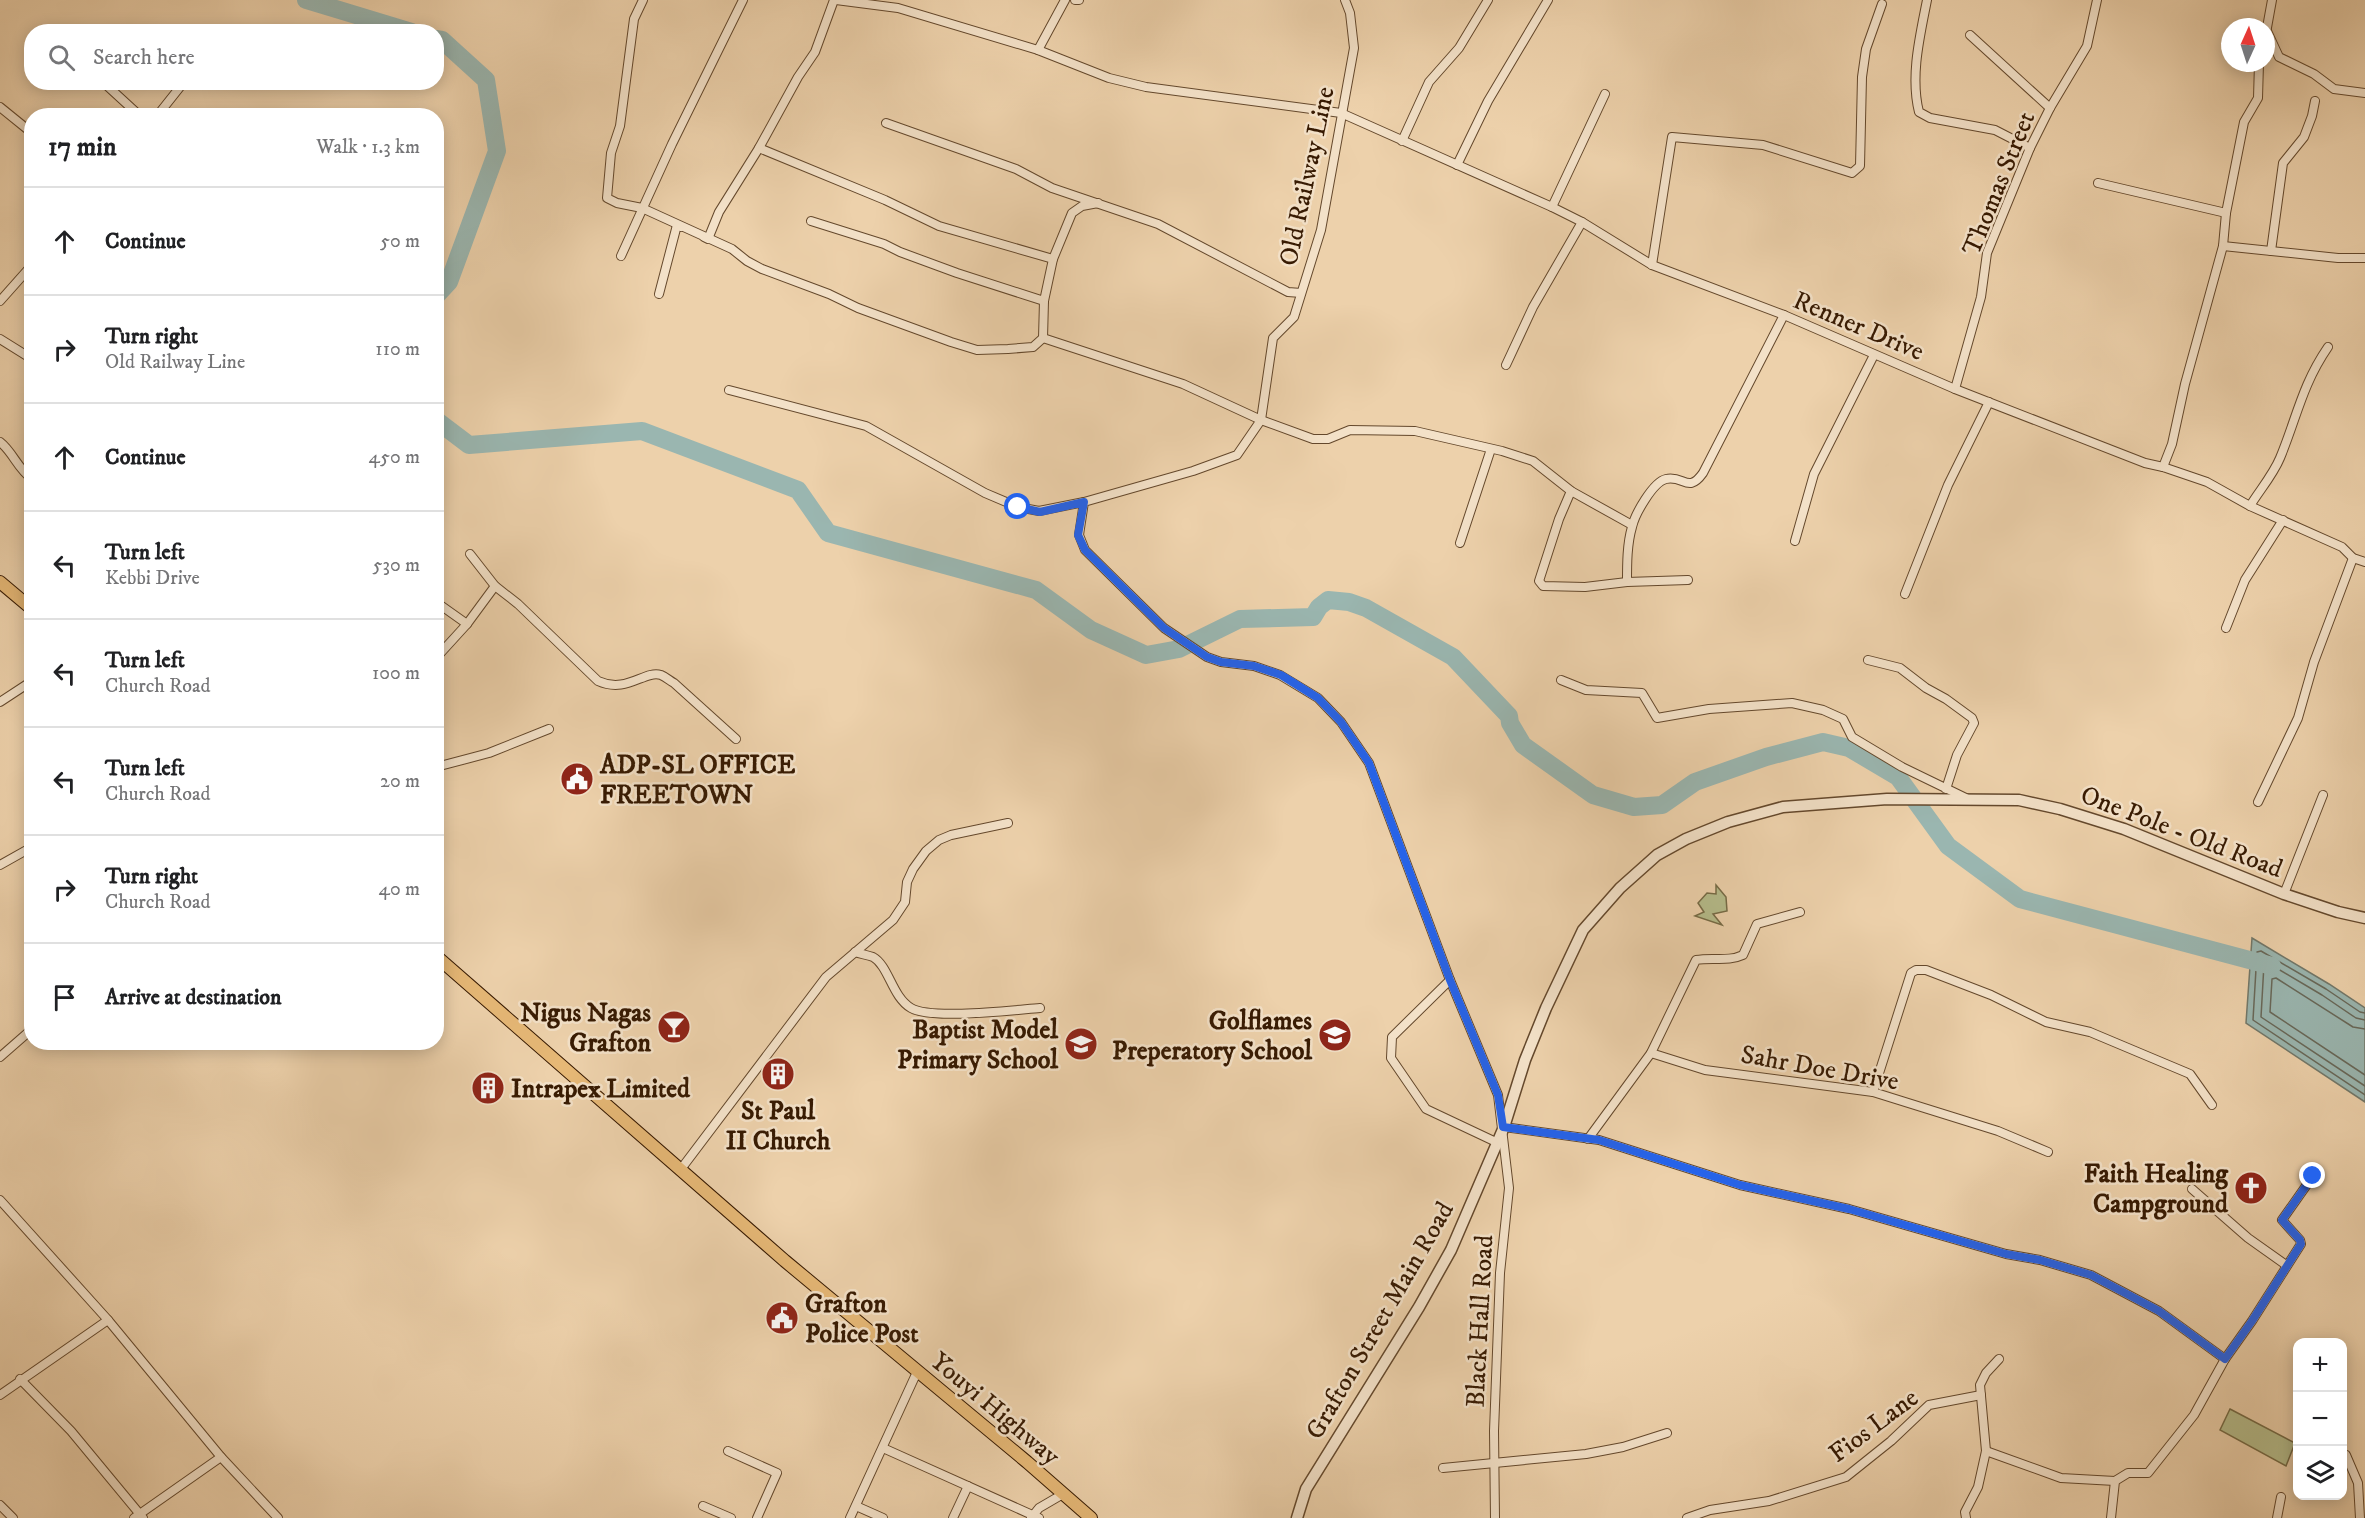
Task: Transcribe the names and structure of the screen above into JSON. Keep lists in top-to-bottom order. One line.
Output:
{"streets":{"main road":["Youyi Highway"],"street":["Old Railway Line","Thomas Street","Renner Drive","One Pole - Old Road","Sahr Doe Drive","Grafton Street Main Road","Black Hall Road","Fios Lane"]},"crossings":[["Old Railway Line","Renner Drive"],["Old Railway Line","Black Hall Road"],["Thomas Street","Renner Drive"],["One Pole - Old Road","Grafton Street Main Road"],["Grafton Street Main Road","Black Hall Road"]],"places":{"public building":["ADP-SL OFFICE FREETOWN","Grafton Police Post"],"bar":["Nigus Nagas Grafton"],"school or university":["Golflames Preperatory School","Baptist Model Primary School"],"building":["St Paul II Church","Intrapex Limited"],"church":["Faith Healing Campground"]},"north":"top","page":{"search":"Search here","heading":["17 min","Walk · 1.3 km"],"list":[["Continue","50 m"],["Turn right","Old Railway Line","110 m"],["Continue","450 m"],["Turn left","Kebbi Drive","530 m"],["Turn left","Church Road","100 m"],["Turn left","Church Road","20 m"],["Turn right","Church Road","40 m"],"Arrive at destination"],"map_buttons":["+","−"]}}
